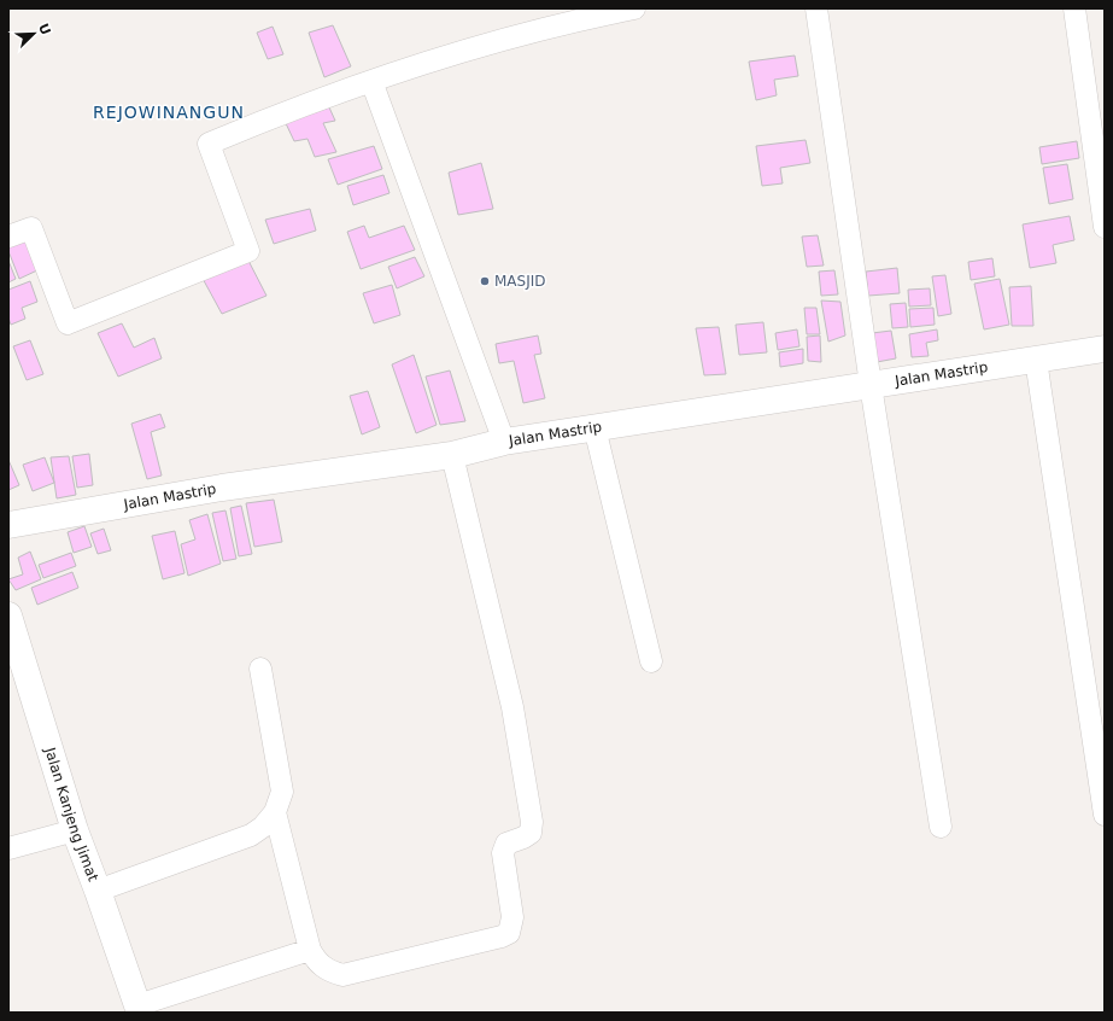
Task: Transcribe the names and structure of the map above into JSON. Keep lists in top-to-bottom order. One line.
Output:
{"streets":{"main road":["Jalan Mastrip","Jalan Kanjeng Jimat"]},"districts":["REJOWINANGUN"],"places":["MASJID"],"north":"top right"}
